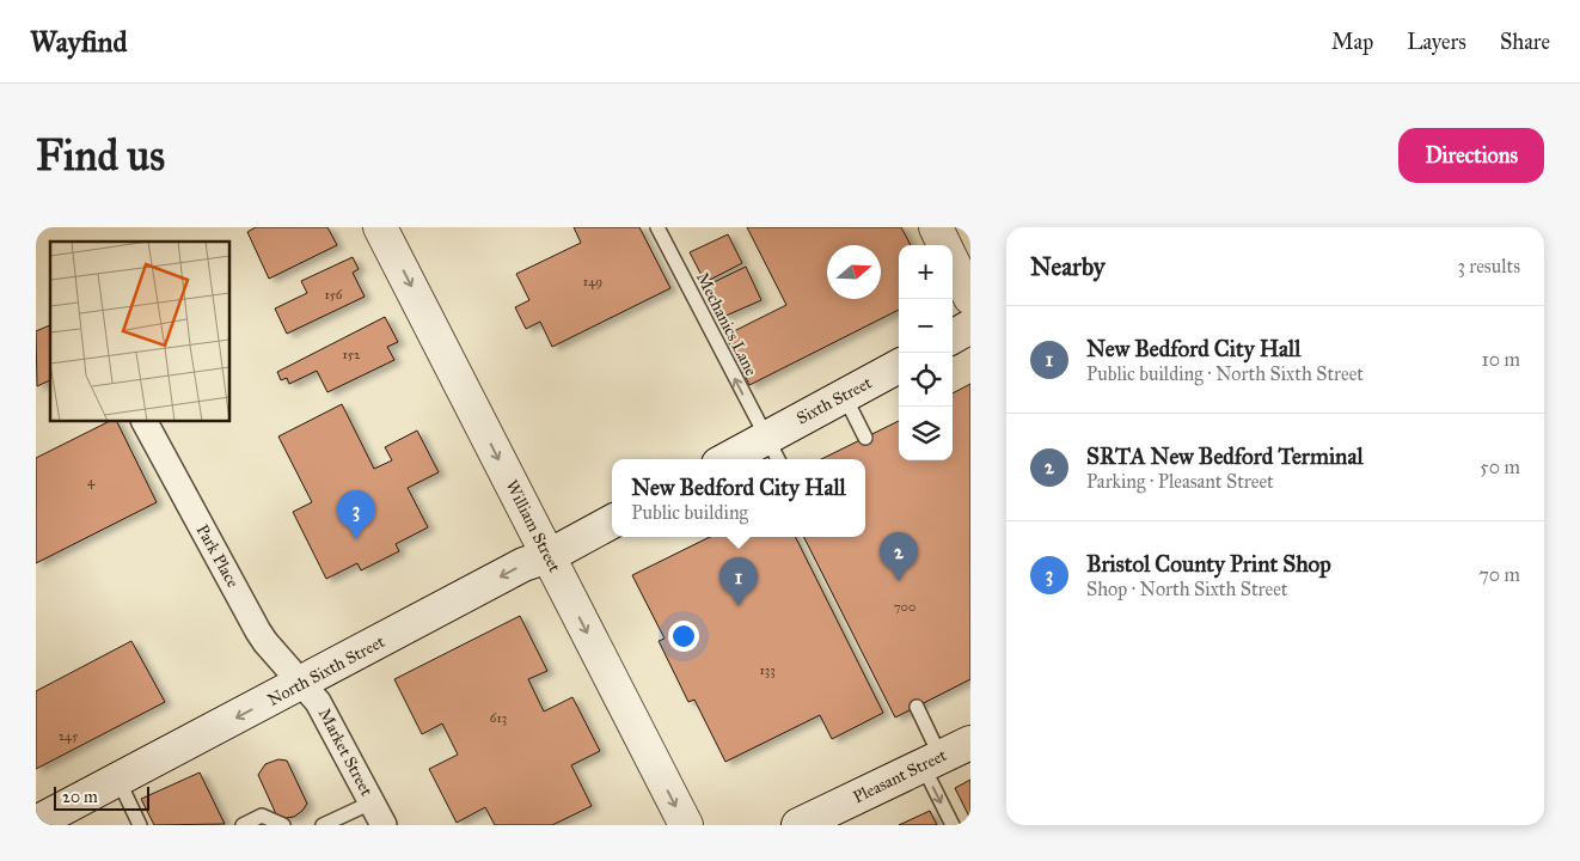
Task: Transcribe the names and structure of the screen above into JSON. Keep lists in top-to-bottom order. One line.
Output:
{"streets":{"main road":["Sixth Street","William Street","North Sixth Street","Pleasant Street"],"street":["Park Place","Market Street"],"lane":["Mechanics Lane"]},"crossings":[["Mechanics Lane","Sixth Street"],["William Street","North Sixth Street"],["Park Place","North Sixth Street"],["Park Place","Market Street"],["North Sixth Street","Market Street"]],"one_way":["Mechanics Lane","William Street","North Sixth Street"],"house_numbers":["149","156","152","4","700","133","613","245"],"scale_bar":"20 m","north":"right","page":{"header":"Wayfind","nav":["Map","Layers","Share"],"buttons":"Directions","title":"Find us","heading":["Nearby","3 results"],"map_buttons":["+","−"],"list":[{"mark":"1","name":"New Bedford City Hall","note":"Public building · North Sixth Street","value":"10 m"},{"mark":"2","name":"SRTA New Bedford Terminal","note":"Parking · Pleasant Street","value":"50 m"},{"mark":"3","name":"Bristol County Print Shop","note":"Shop · North Sixth Street","value":"70 m"}],"popup":["New Bedford City Hall","Public building"],"pins":["3","2","1"],"scale":"20 m"}}
